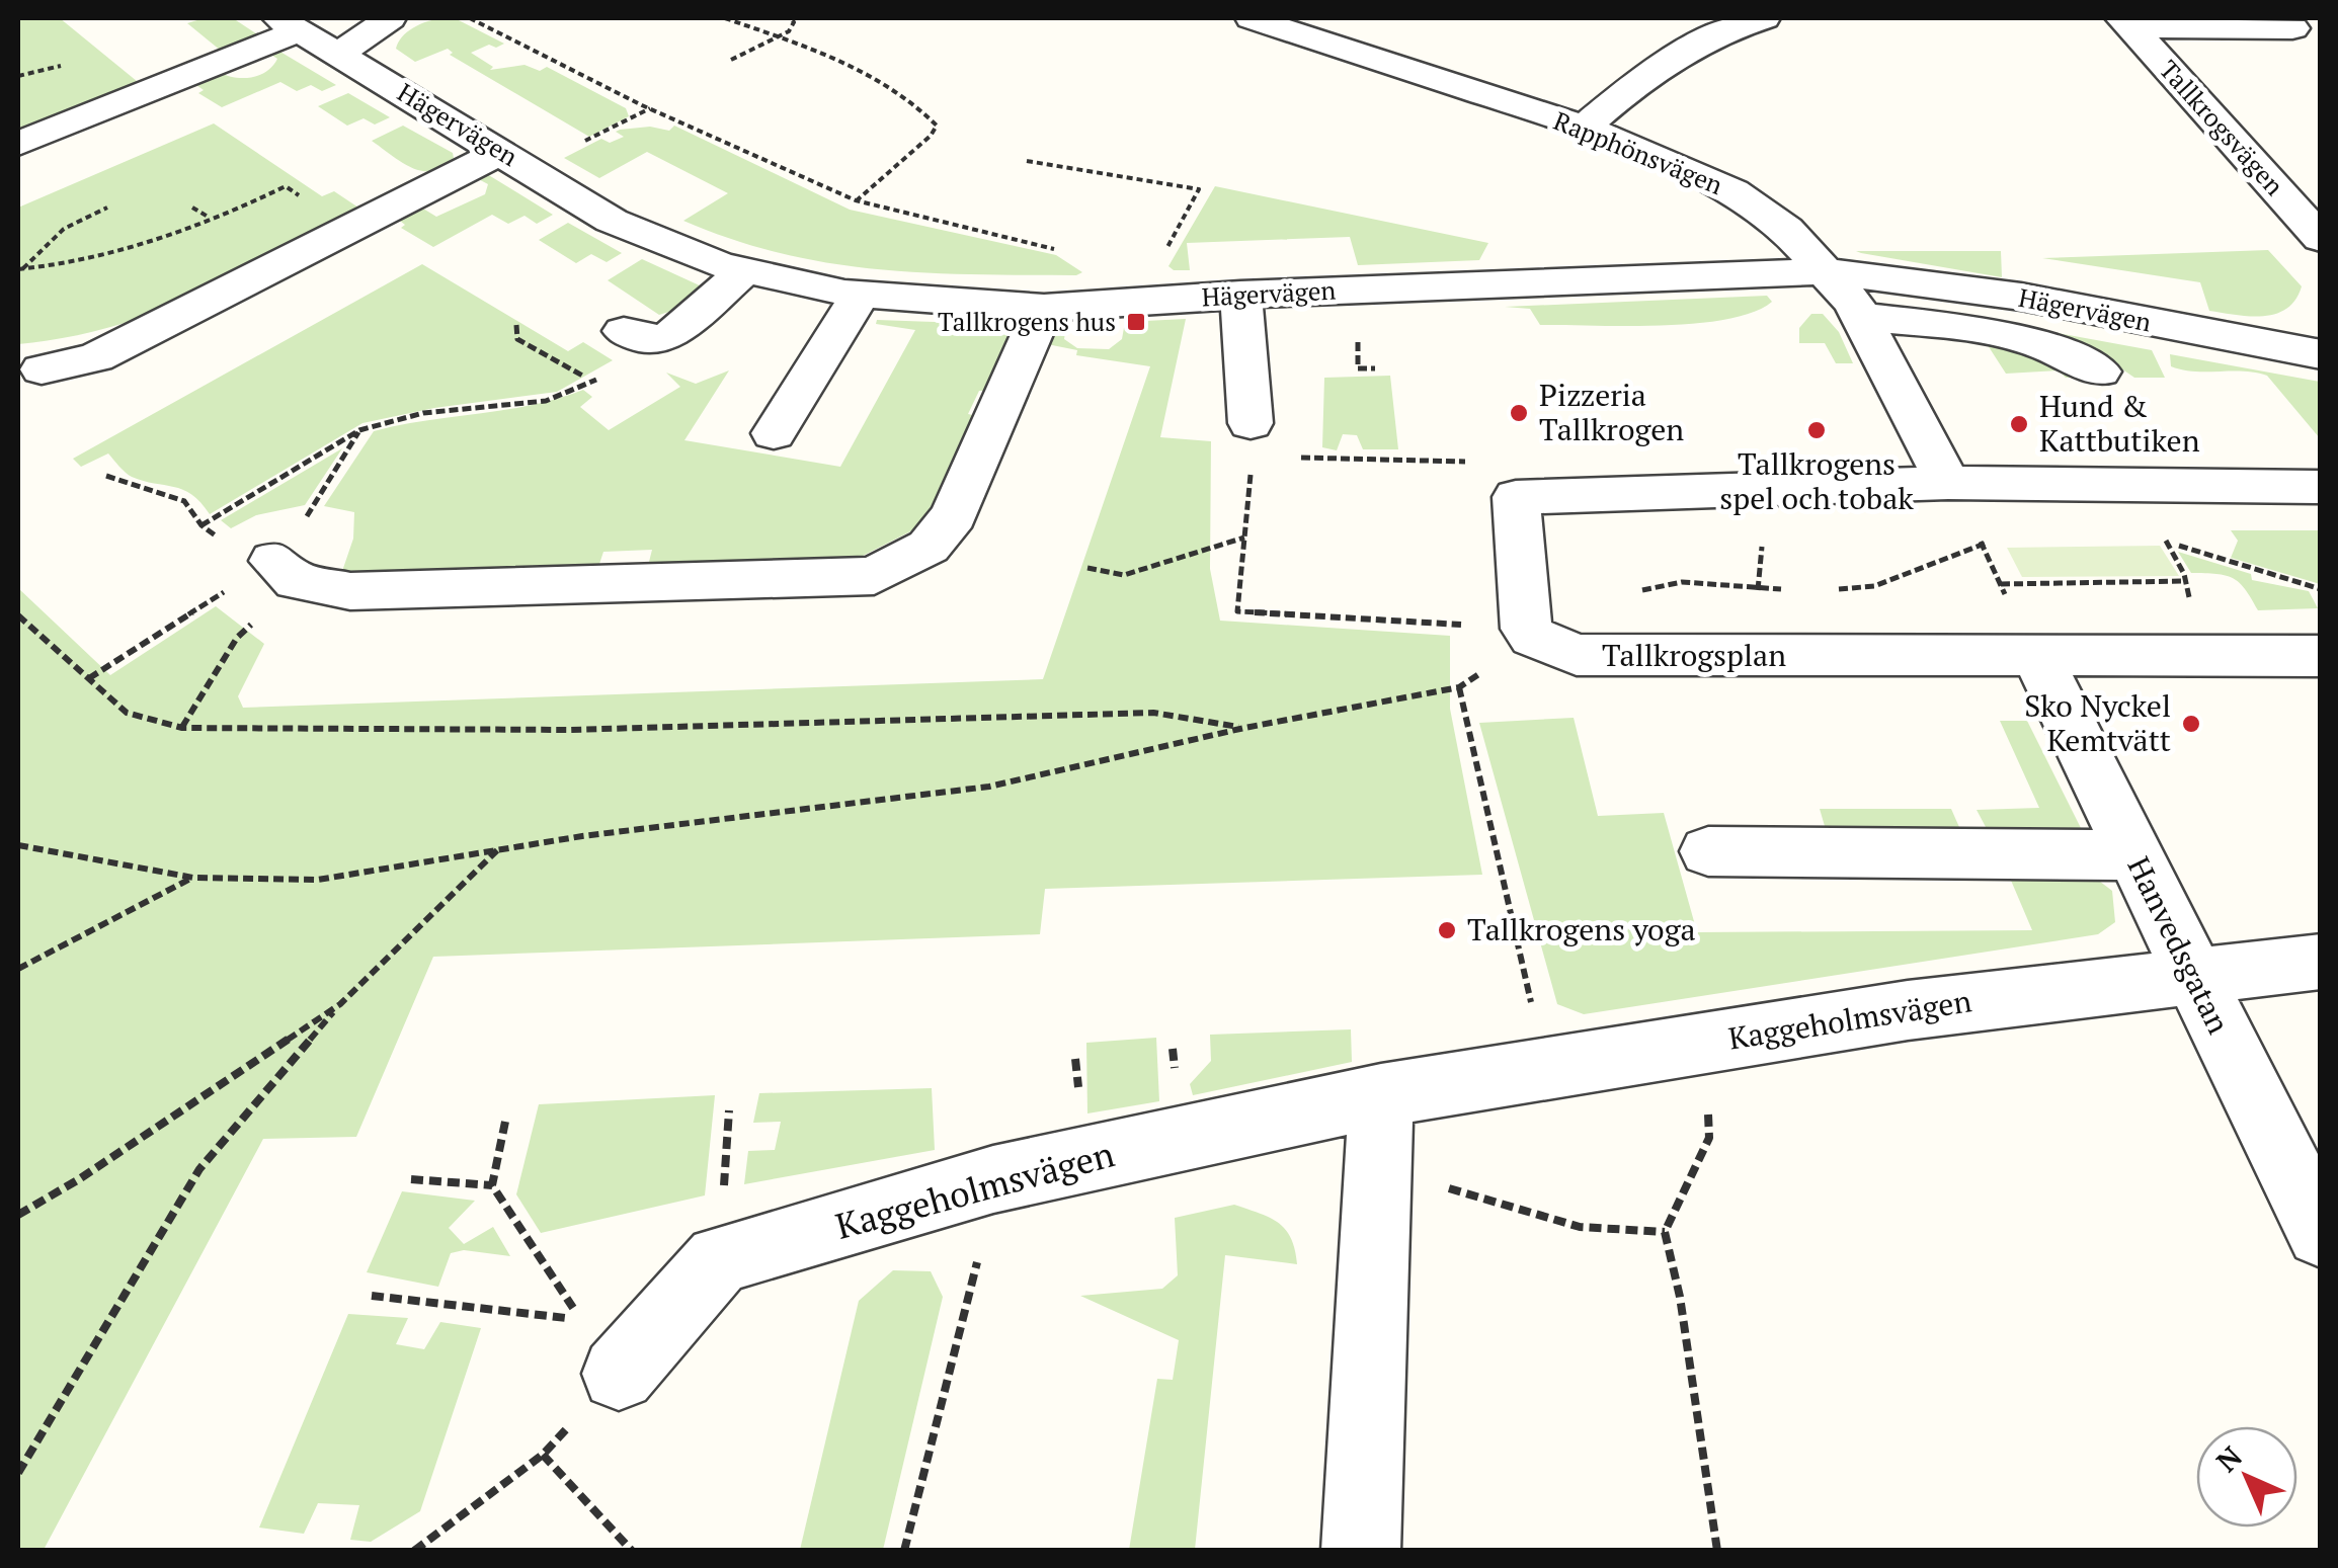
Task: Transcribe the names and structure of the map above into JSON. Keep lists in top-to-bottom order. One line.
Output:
{"streets":{"street":["Hägervägen","Tallkrogsvägen","Rapphönsvägen","Tallkrogsplan","Hanvedsgatan","Kaggeholmsvägen"]},"crossings":[["Hägervägen","Rapphönsvägen"],["Tallkrogsplan","Hanvedsgatan"],["Hanvedsgatan","Kaggeholmsvägen"]],"places":{"transit":["Tallkrogens hus"],"other":["Pizzeria Tallkrogen","Hund & Kattbutiken","Tallkrogens spel och tobak","Sko Nyckel Kemtvätt","Tallkrogens yoga"]},"north":"top left"}
